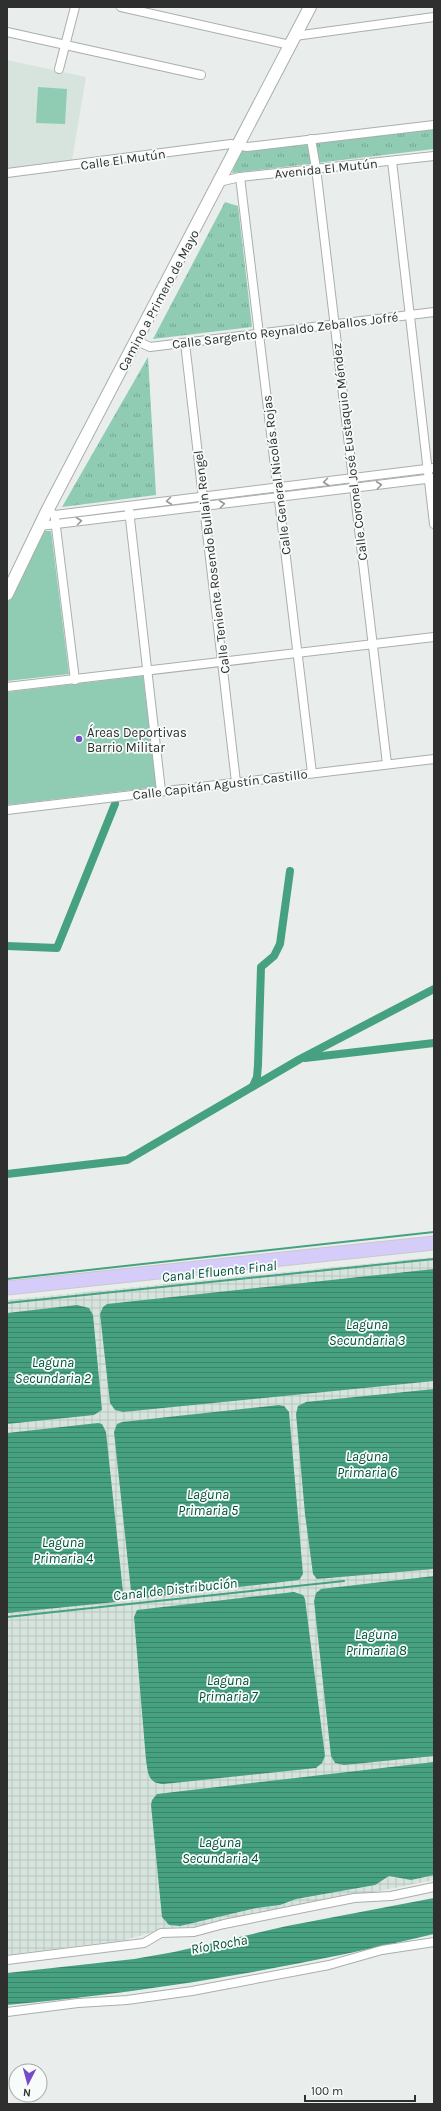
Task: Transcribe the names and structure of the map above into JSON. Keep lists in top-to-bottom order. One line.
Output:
{"streets":{"main road":["Camino a Primero de Mayo"],"street":["Calle El Mutún","Avenida El Mutún","Calle Sargento Reynaldo Zeballos Jofré","Calle Coronel José Eustaquio Méndez","Calle General Nicolás Rojas","Calle Teniente Rosendo Bullain Rengel","Calle Capitán Agustín Castillo"]},"crossings":[["Calle El Mutún","Camino a Primero de Mayo"],["Avenida El Mutún","Camino a Primero de Mayo"],["Avenida El Mutún","Calle Coronel José Eustaquio Méndez"],["Avenida El Mutún","Calle General Nicolás Rojas"],["Camino a Primero de Mayo","Calle Sargento Reynaldo Zeballos Jofré"],["Calle Sargento Reynaldo Zeballos Jofré","Calle Coronel José Eustaquio Méndez"],["Calle Sargento Reynaldo Zeballos Jofré","Calle General Nicolás Rojas"],["Calle Sargento Reynaldo Zeballos Jofré","Calle Teniente Rosendo Bullain Rengel"],["Calle Coronel José Eustaquio Méndez","Calle Capitán Agustín Castillo"],["Calle General Nicolás Rojas","Calle Capitán Agustín Castillo"],["Calle Teniente Rosendo Bullain Rengel","Calle Capitán Agustín Castillo"]],"water":["Canal Efluente Final","Laguna Secundaria 3","Laguna Secundaria 2","Laguna Primaria 6","Laguna Primaria 5","Laguna Primaria 4","Canal de Distribución","Laguna Primaria 8","Laguna Primaria 7","Laguna Secundaria 4","Río Rocha"],"places":["Áreas Deportivas Barrio Militar"],"scale_bar":"100 m","north":"bottom"}
